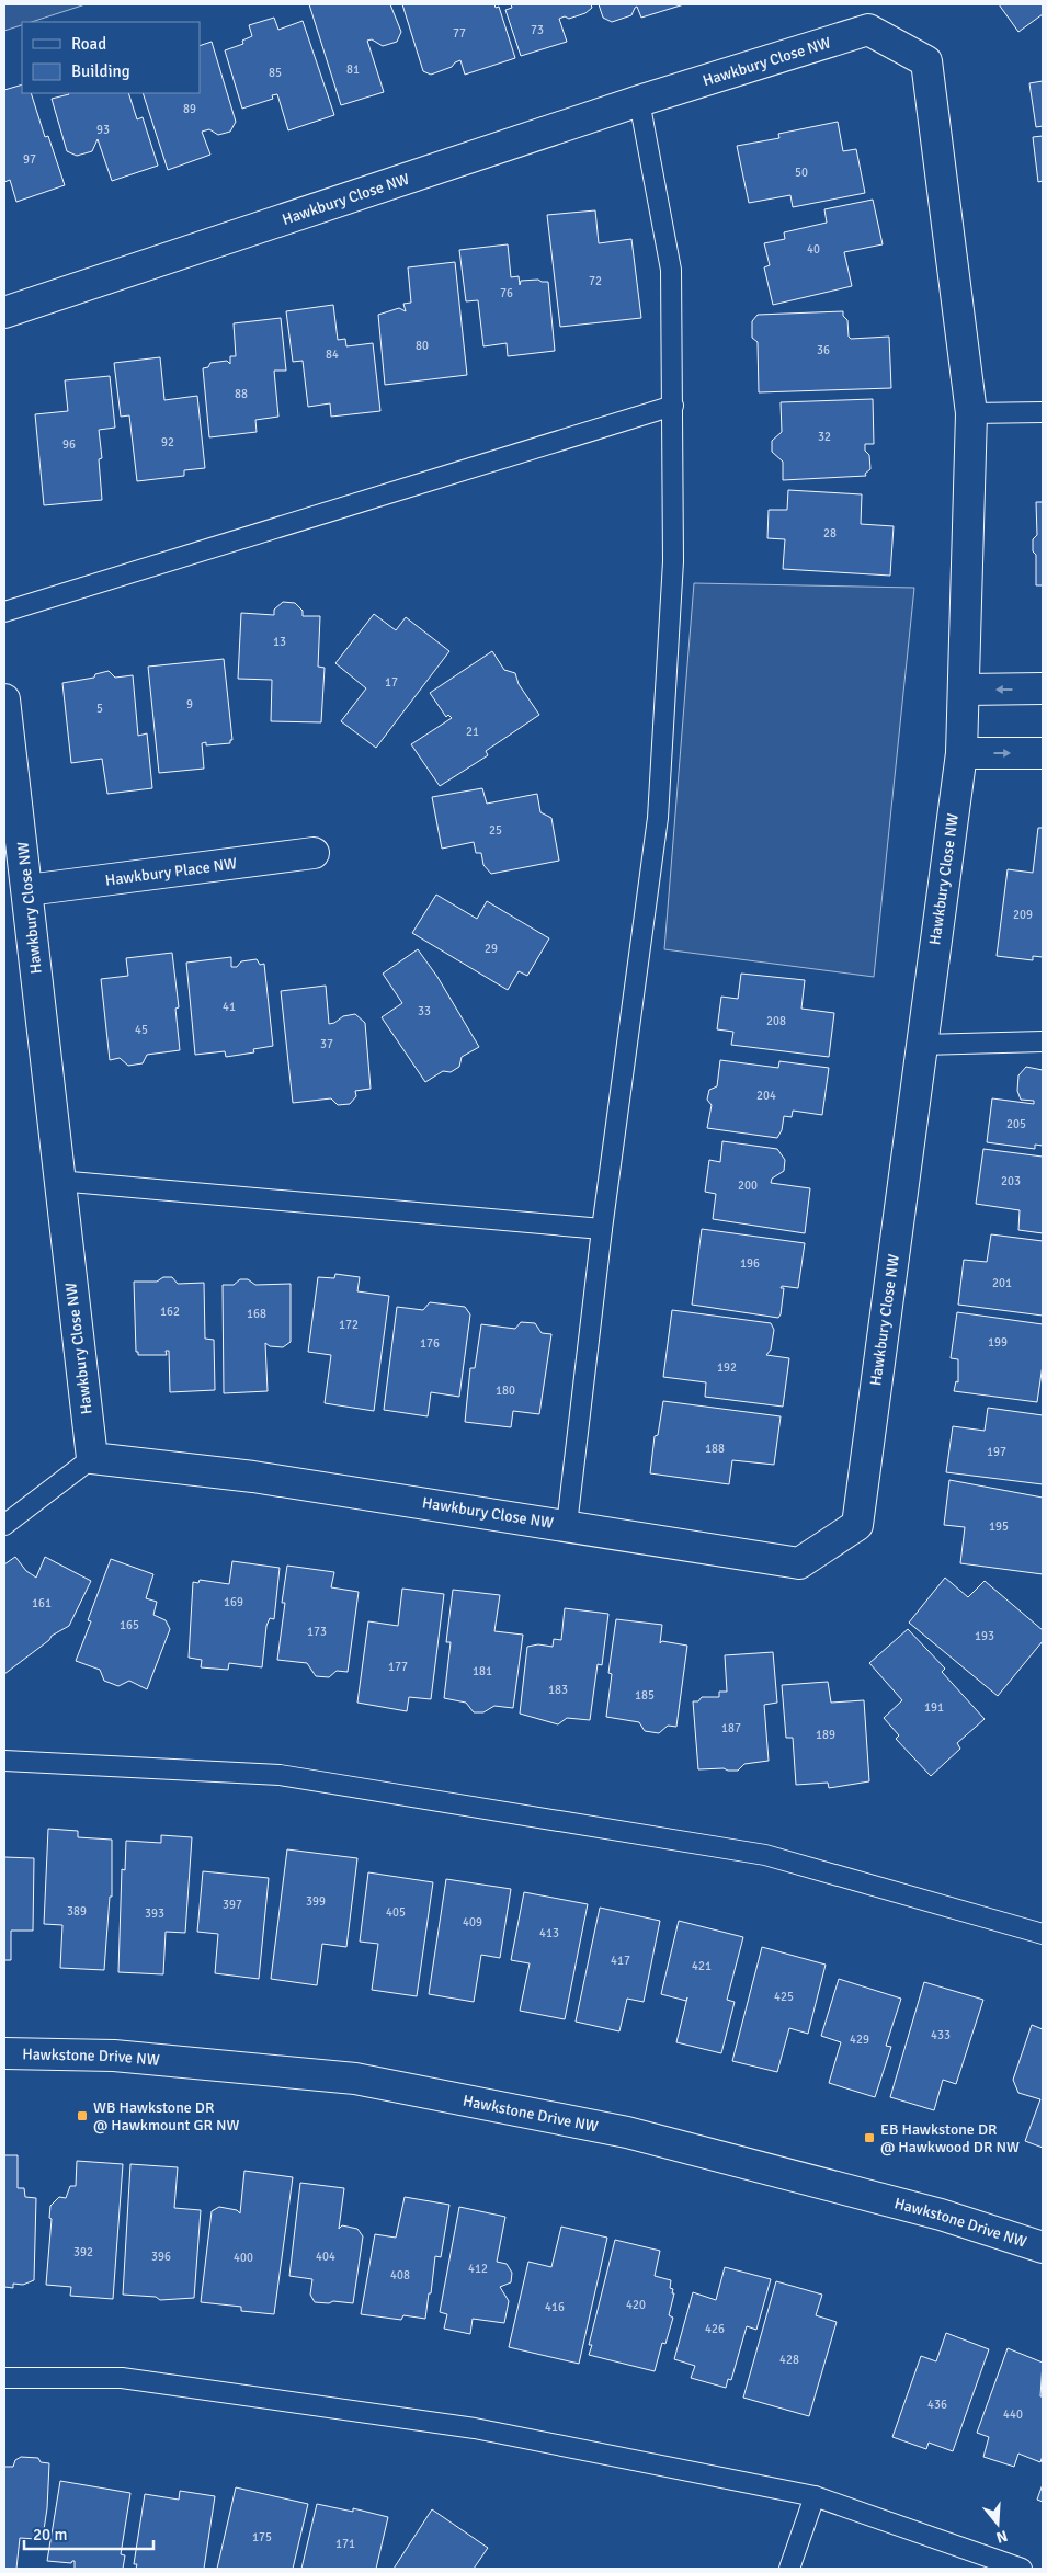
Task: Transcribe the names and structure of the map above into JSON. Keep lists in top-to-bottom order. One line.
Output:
{"streets":{"street":["Hawkbury Close NW","Hawkbury Place NW","Hawkstone Drive NW"]},"crossings":[["Hawkbury Close NW","Hawkbury Place NW"]],"places":{"transit":["WB Hawkstone DR @ Hawkmount GR NW","EB Hawkstone DR @ Hawkwood DR NW"]},"house_numbers":["73","77","81","85","89","93","97","50","40","72","76","80","36","84","88","32","92","96","28","13","17","9","5","21","25","209","29","41","33","208","45","37","204","205","203","200","196","201","162","168","172","199","176","192","180","188","197","195","169","161","165","173","193","177","181","183","185","191","187","189","399","397","389","405","393","409","413","417","421","425","433","429","392","396","404","400","412","408","420","416","426","428","436","440","175","171"],"legend":["Road","Building"],"scale_bar":"20 m","north":"bottom"}
